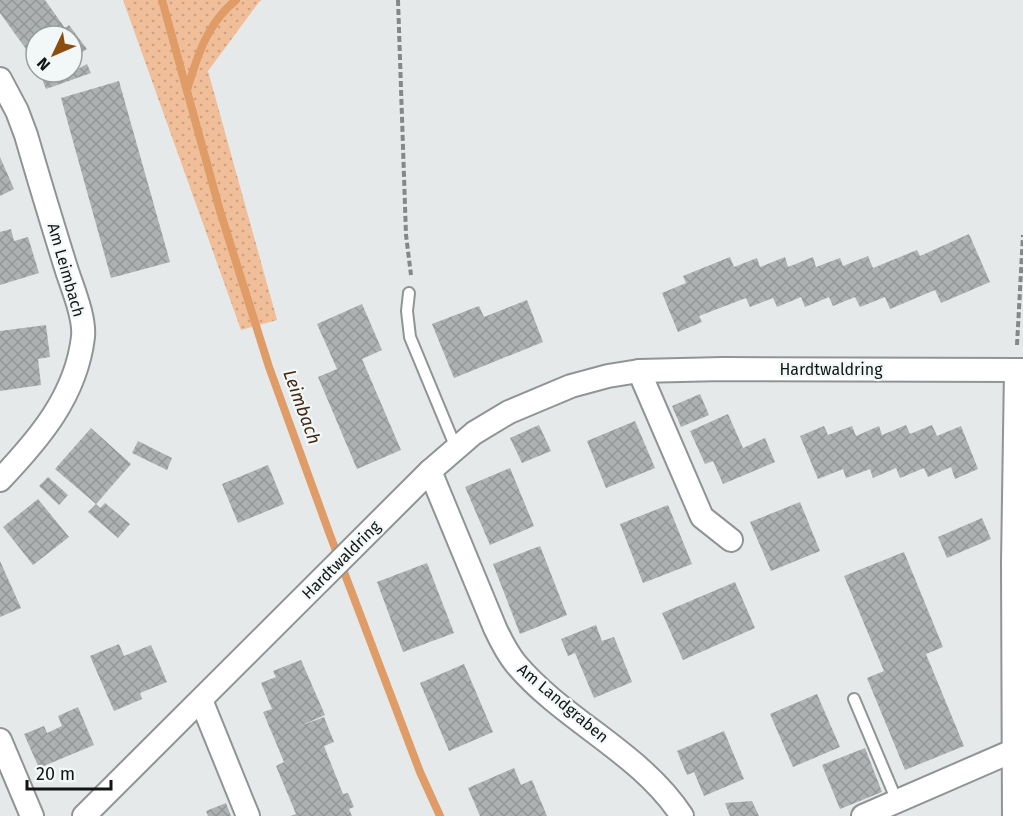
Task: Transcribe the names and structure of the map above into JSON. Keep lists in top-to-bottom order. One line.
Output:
{"streets":{"street":["Am Leimbach","Hardtwaldring","Am Landgraben"]},"crossings":[["Hardtwaldring","Am Landgraben"]],"water":["Leimbach"],"scale_bar":"20 m","north":"bottom left"}
